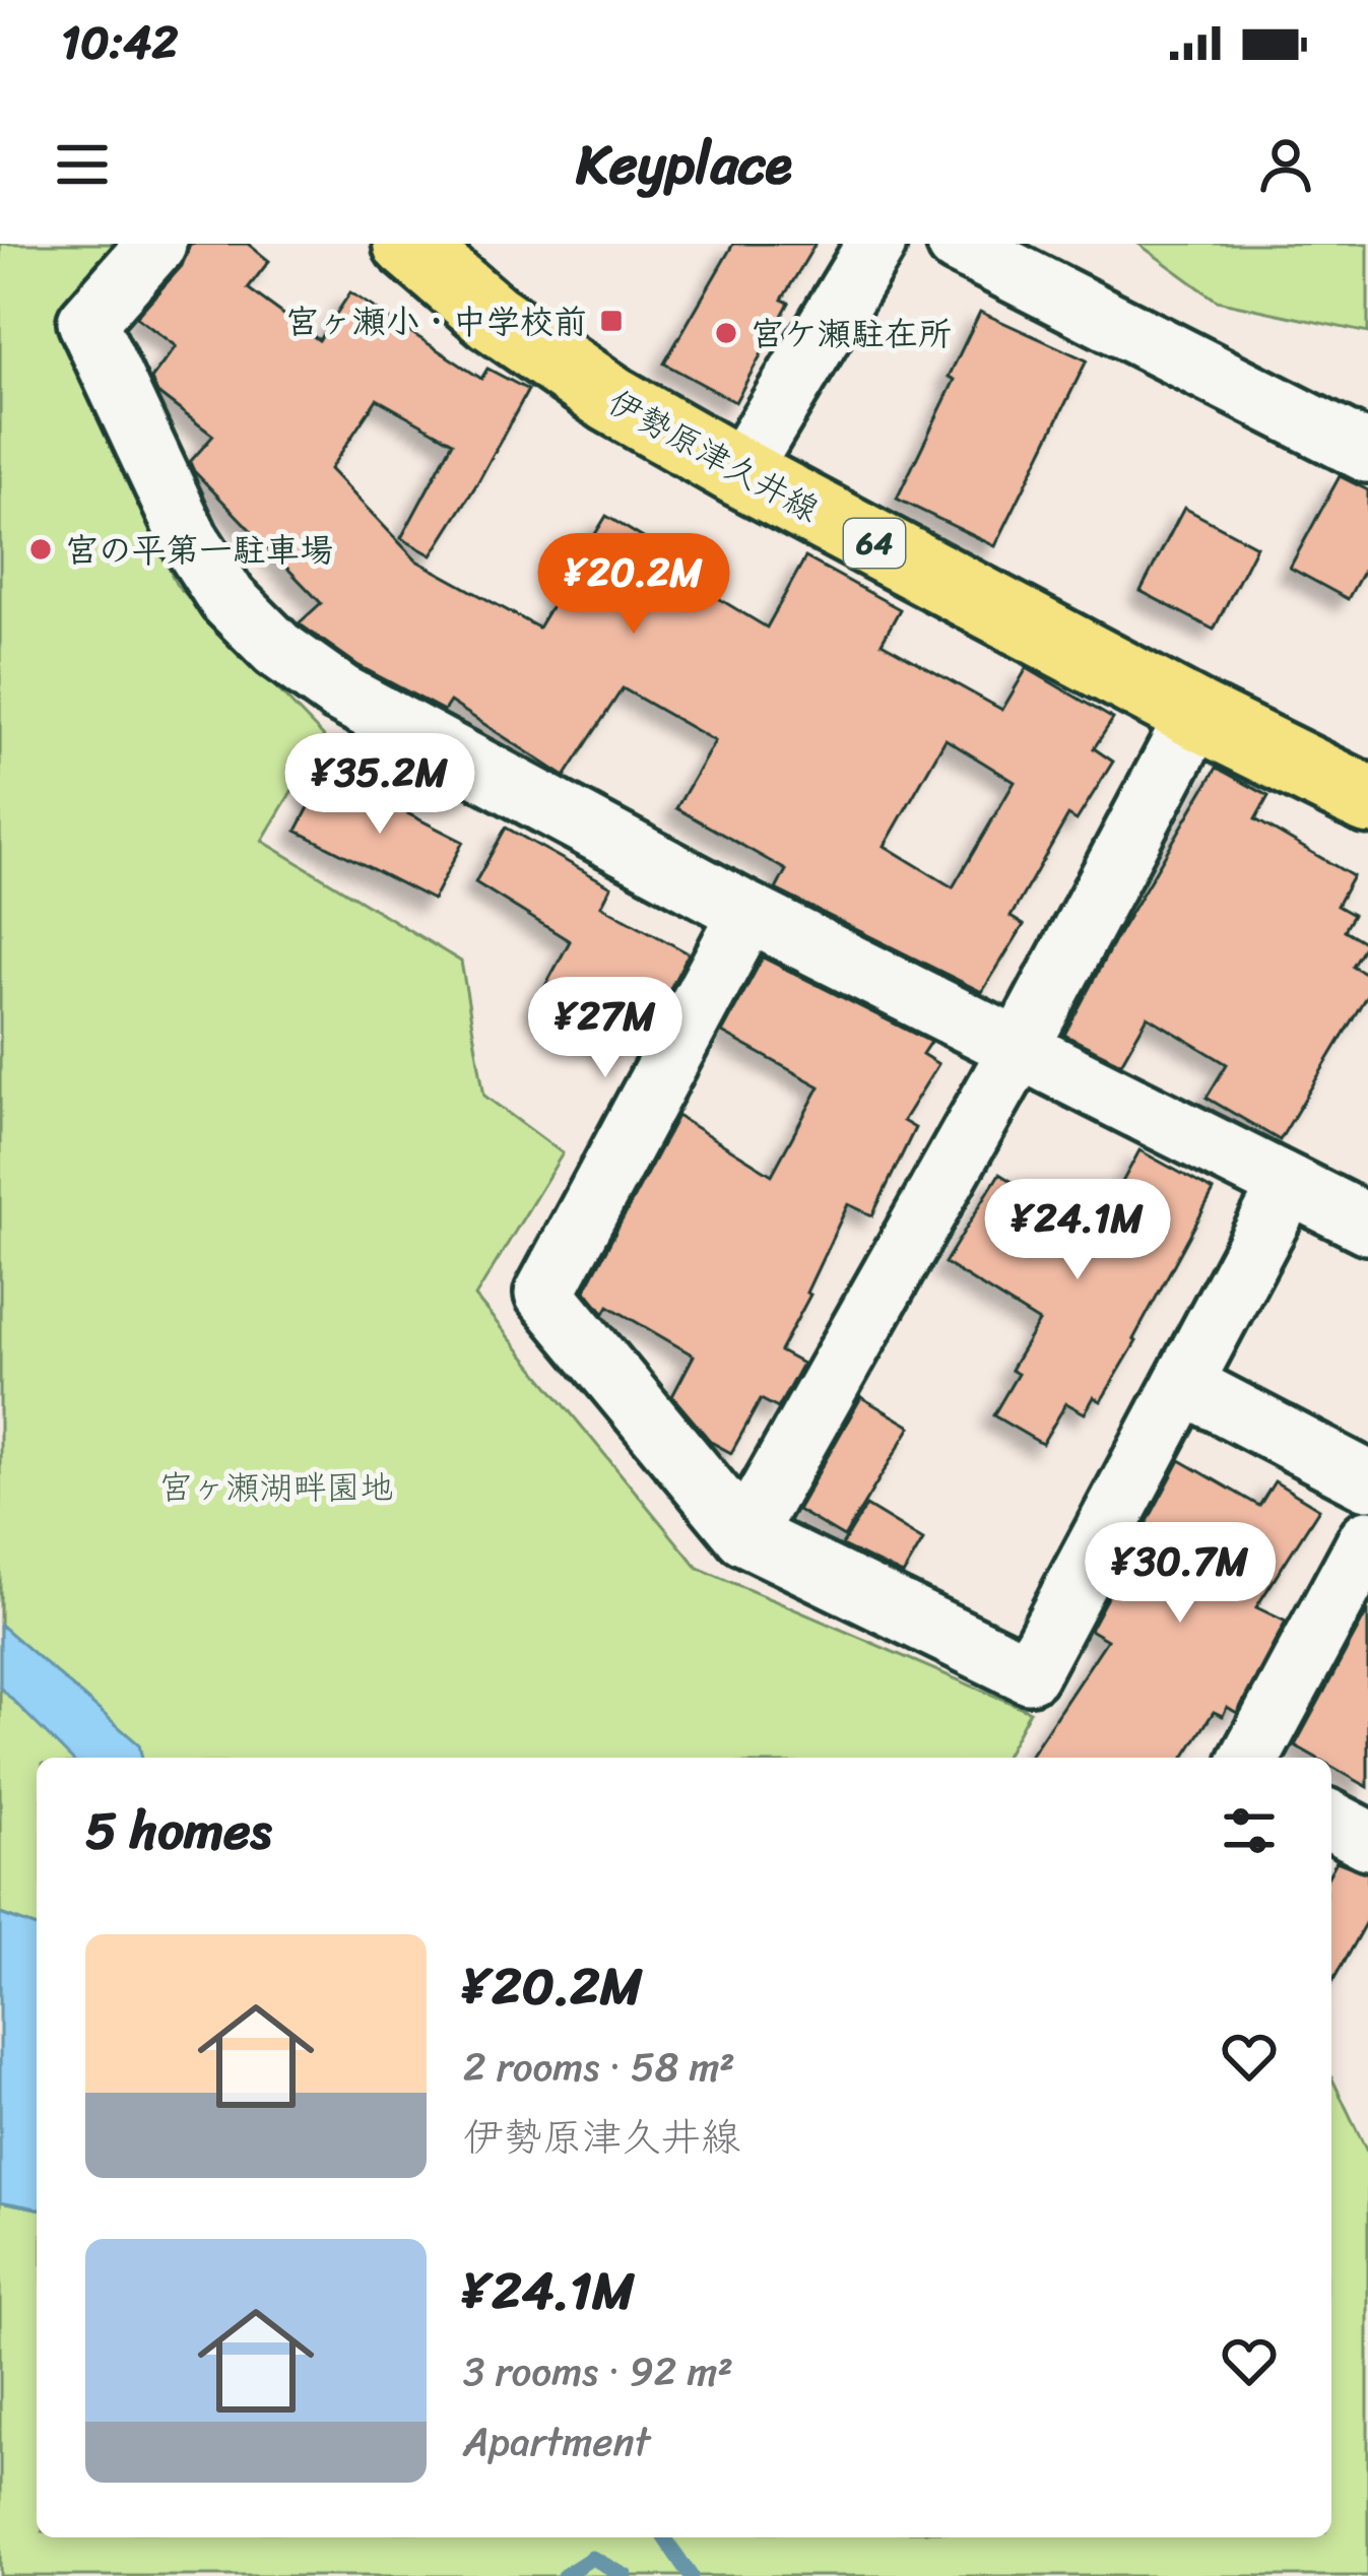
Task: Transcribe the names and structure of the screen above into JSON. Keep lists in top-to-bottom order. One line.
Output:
{"streets":{"main road":["伊勢原津久井線","64"]},"parks":["宮ヶ瀬湖畔園地"],"places":{"transit":["宮ヶ瀬小・中学校前"],"other":["宮ケ瀬駐在所","宮の平第一駐車場"]},"page":{"status":"10:42","header":"Keyplace","price":["¥20.2M","¥35.2M","¥27M","¥24.1M","¥30.7M"],"heading":"5 homes","list":[{"name":"¥20.2M","note":"2 rooms · 58 m² · 伊勢原津久井線"},{"name":"¥24.1M","note":"3 rooms · 92 m² · Apartment"}]}}
